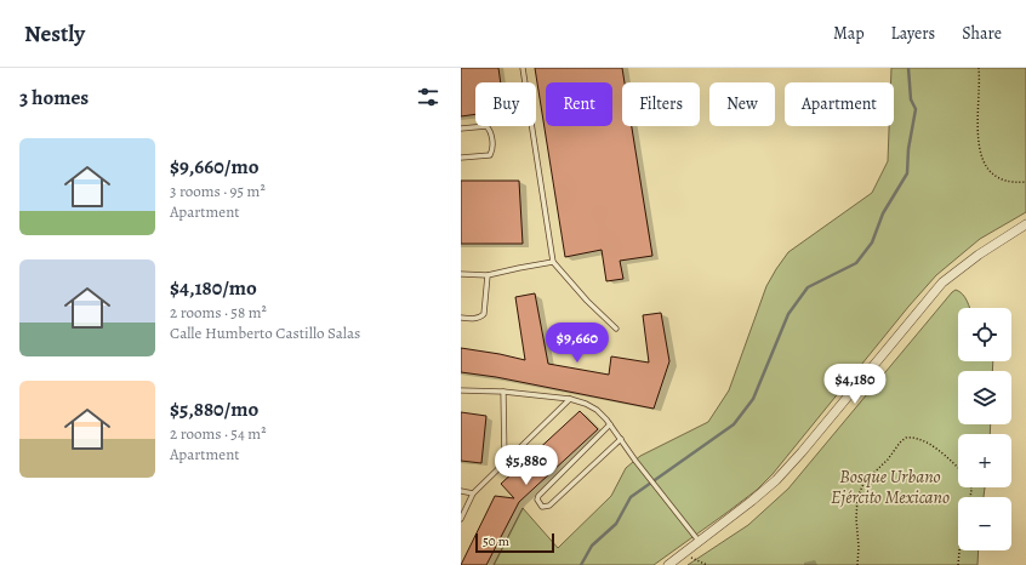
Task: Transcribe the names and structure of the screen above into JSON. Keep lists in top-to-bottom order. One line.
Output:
{"parks":["Bosque Urbano Ejército Mexicano"],"scale_bar":"50 m","page":{"header":"Nestly","nav":["Map","Layers","Share"],"heading":"3 homes","chip":["Buy","Rent","Filters","New","Apartment"],"list":[{"name":"$9,660/mo","note":"3 rooms · 95 m² · Apartment"},{"name":"$4,180/mo","note":"2 rooms · 58 m² · Calle Humberto Castillo Salas"},{"name":"$5,880/mo","note":"2 rooms · 54 m² · Apartment"}],"map_buttons":["+","−"],"price":["$9,660","$4,180","$5,880"],"scale":"50 m"}}
